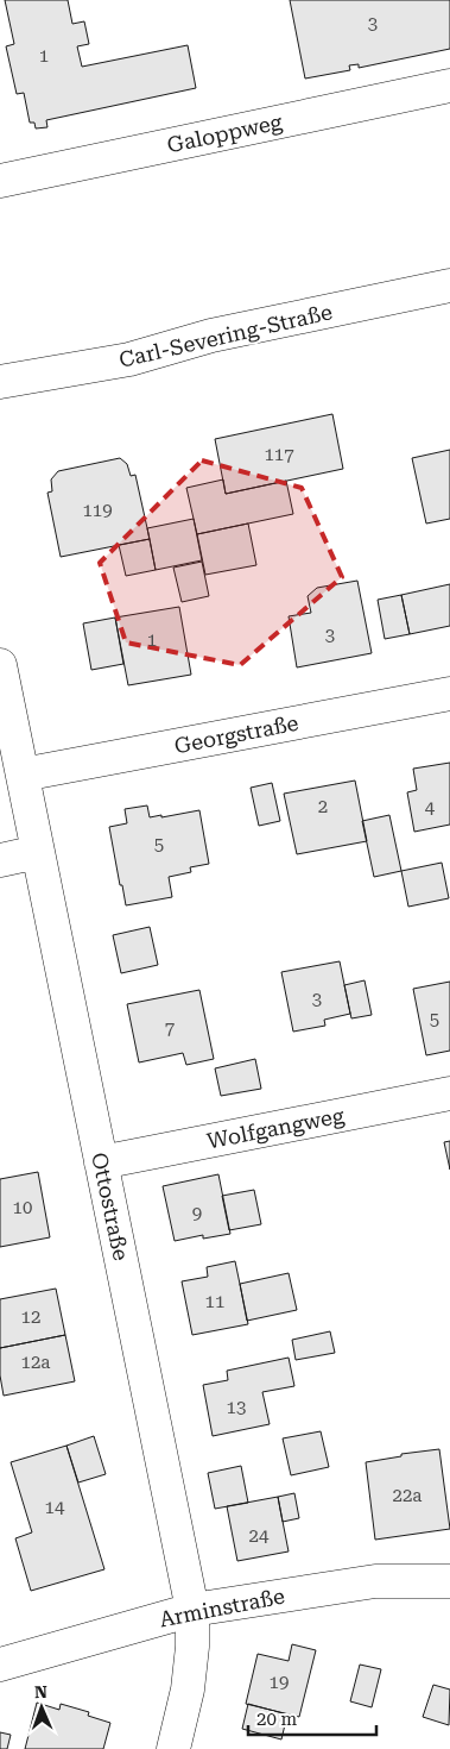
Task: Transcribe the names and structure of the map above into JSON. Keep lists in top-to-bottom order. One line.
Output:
{"streets":{"street":["Galoppweg","Carl-Severing-Straße","Georgstraße","Wolfgangweg","Ottostraße","Arminstraße"]},"crossings":[["Georgstraße","Ottostraße"],["Wolfgangweg","Ottostraße"],["Ottostraße","Arminstraße"]],"house_numbers":["3","1","117","119","3","1","2","4","5","3","5","7","10","9","11","12","12a","13","22a","14","24","19"],"scale_bar":"20 m","north":"top"}
